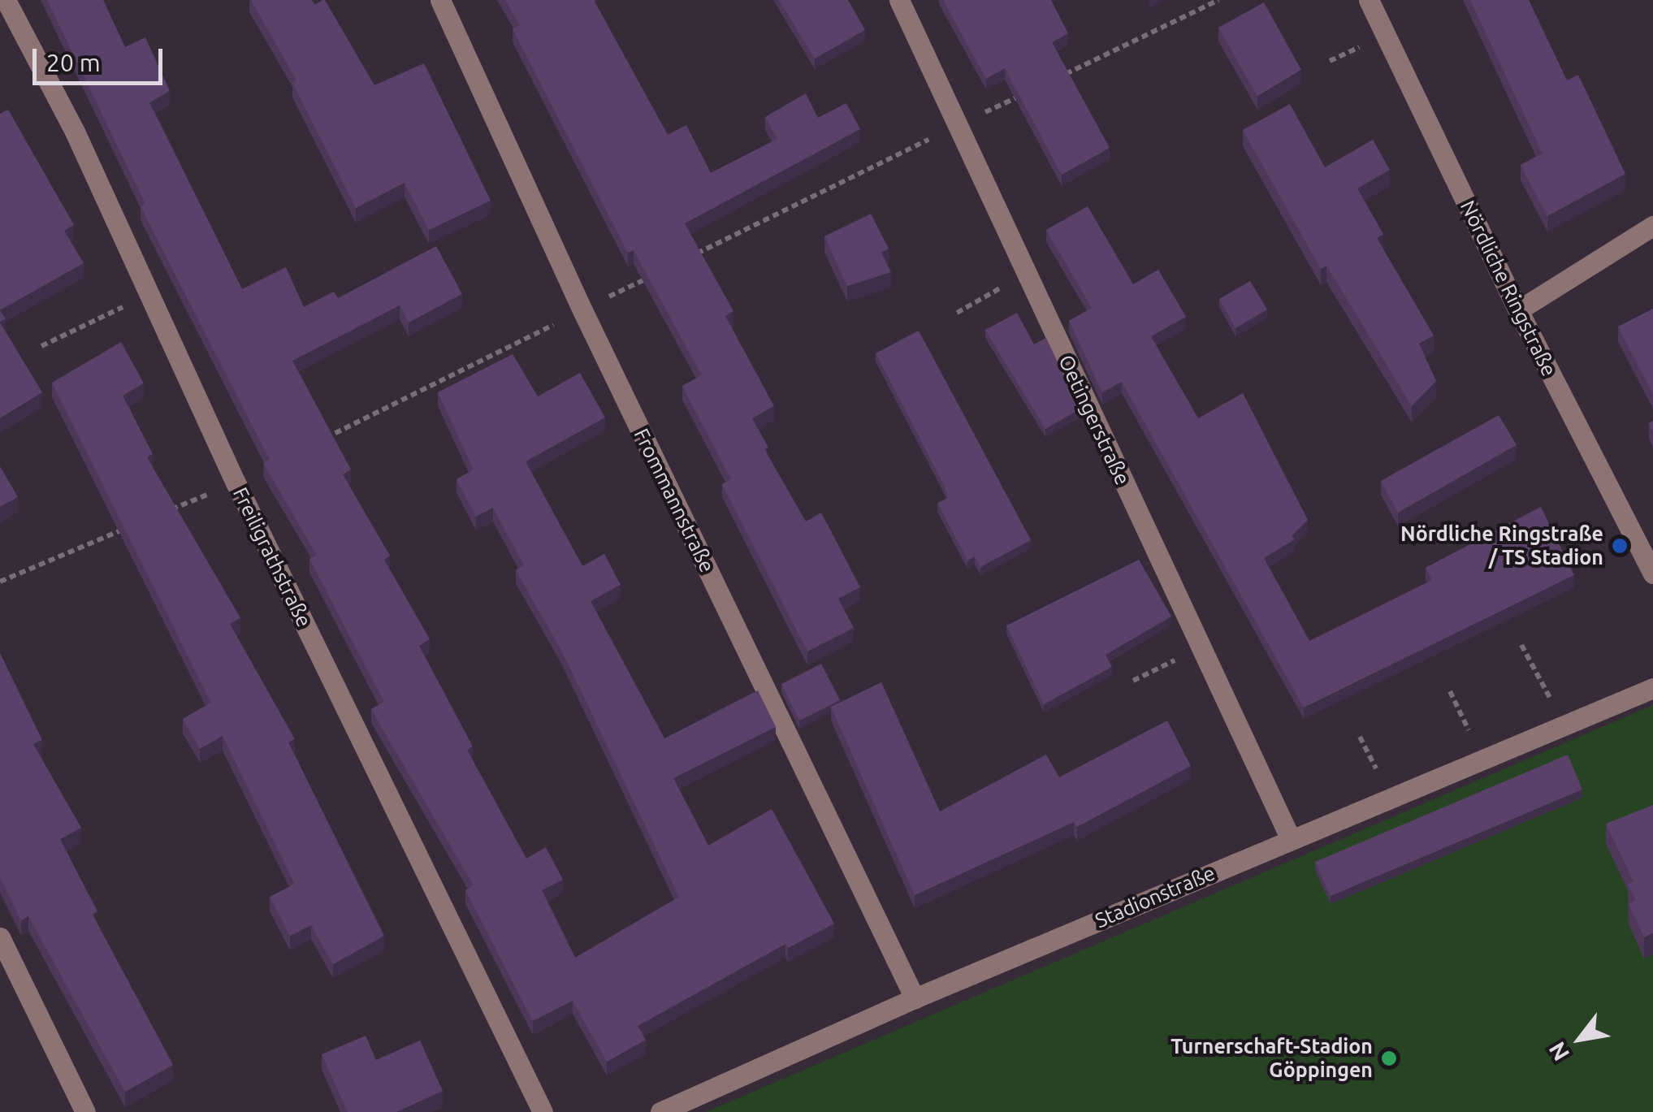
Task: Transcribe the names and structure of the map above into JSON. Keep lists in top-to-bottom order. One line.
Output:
{"streets":{"street":["Nördliche Ringstraße","Oetingerstraße","Frommannstraße","Freiligrathstraße","Stadionstraße"]},"crossings":[["Oetingerstraße","Stadionstraße"],["Frommannstraße","Stadionstraße"]],"places":["Nördliche Ringstraße / TS Stadion","Turnerschaft-Stadion Göppingen"],"scale_bar":"20 m","north":"bottom left"}
